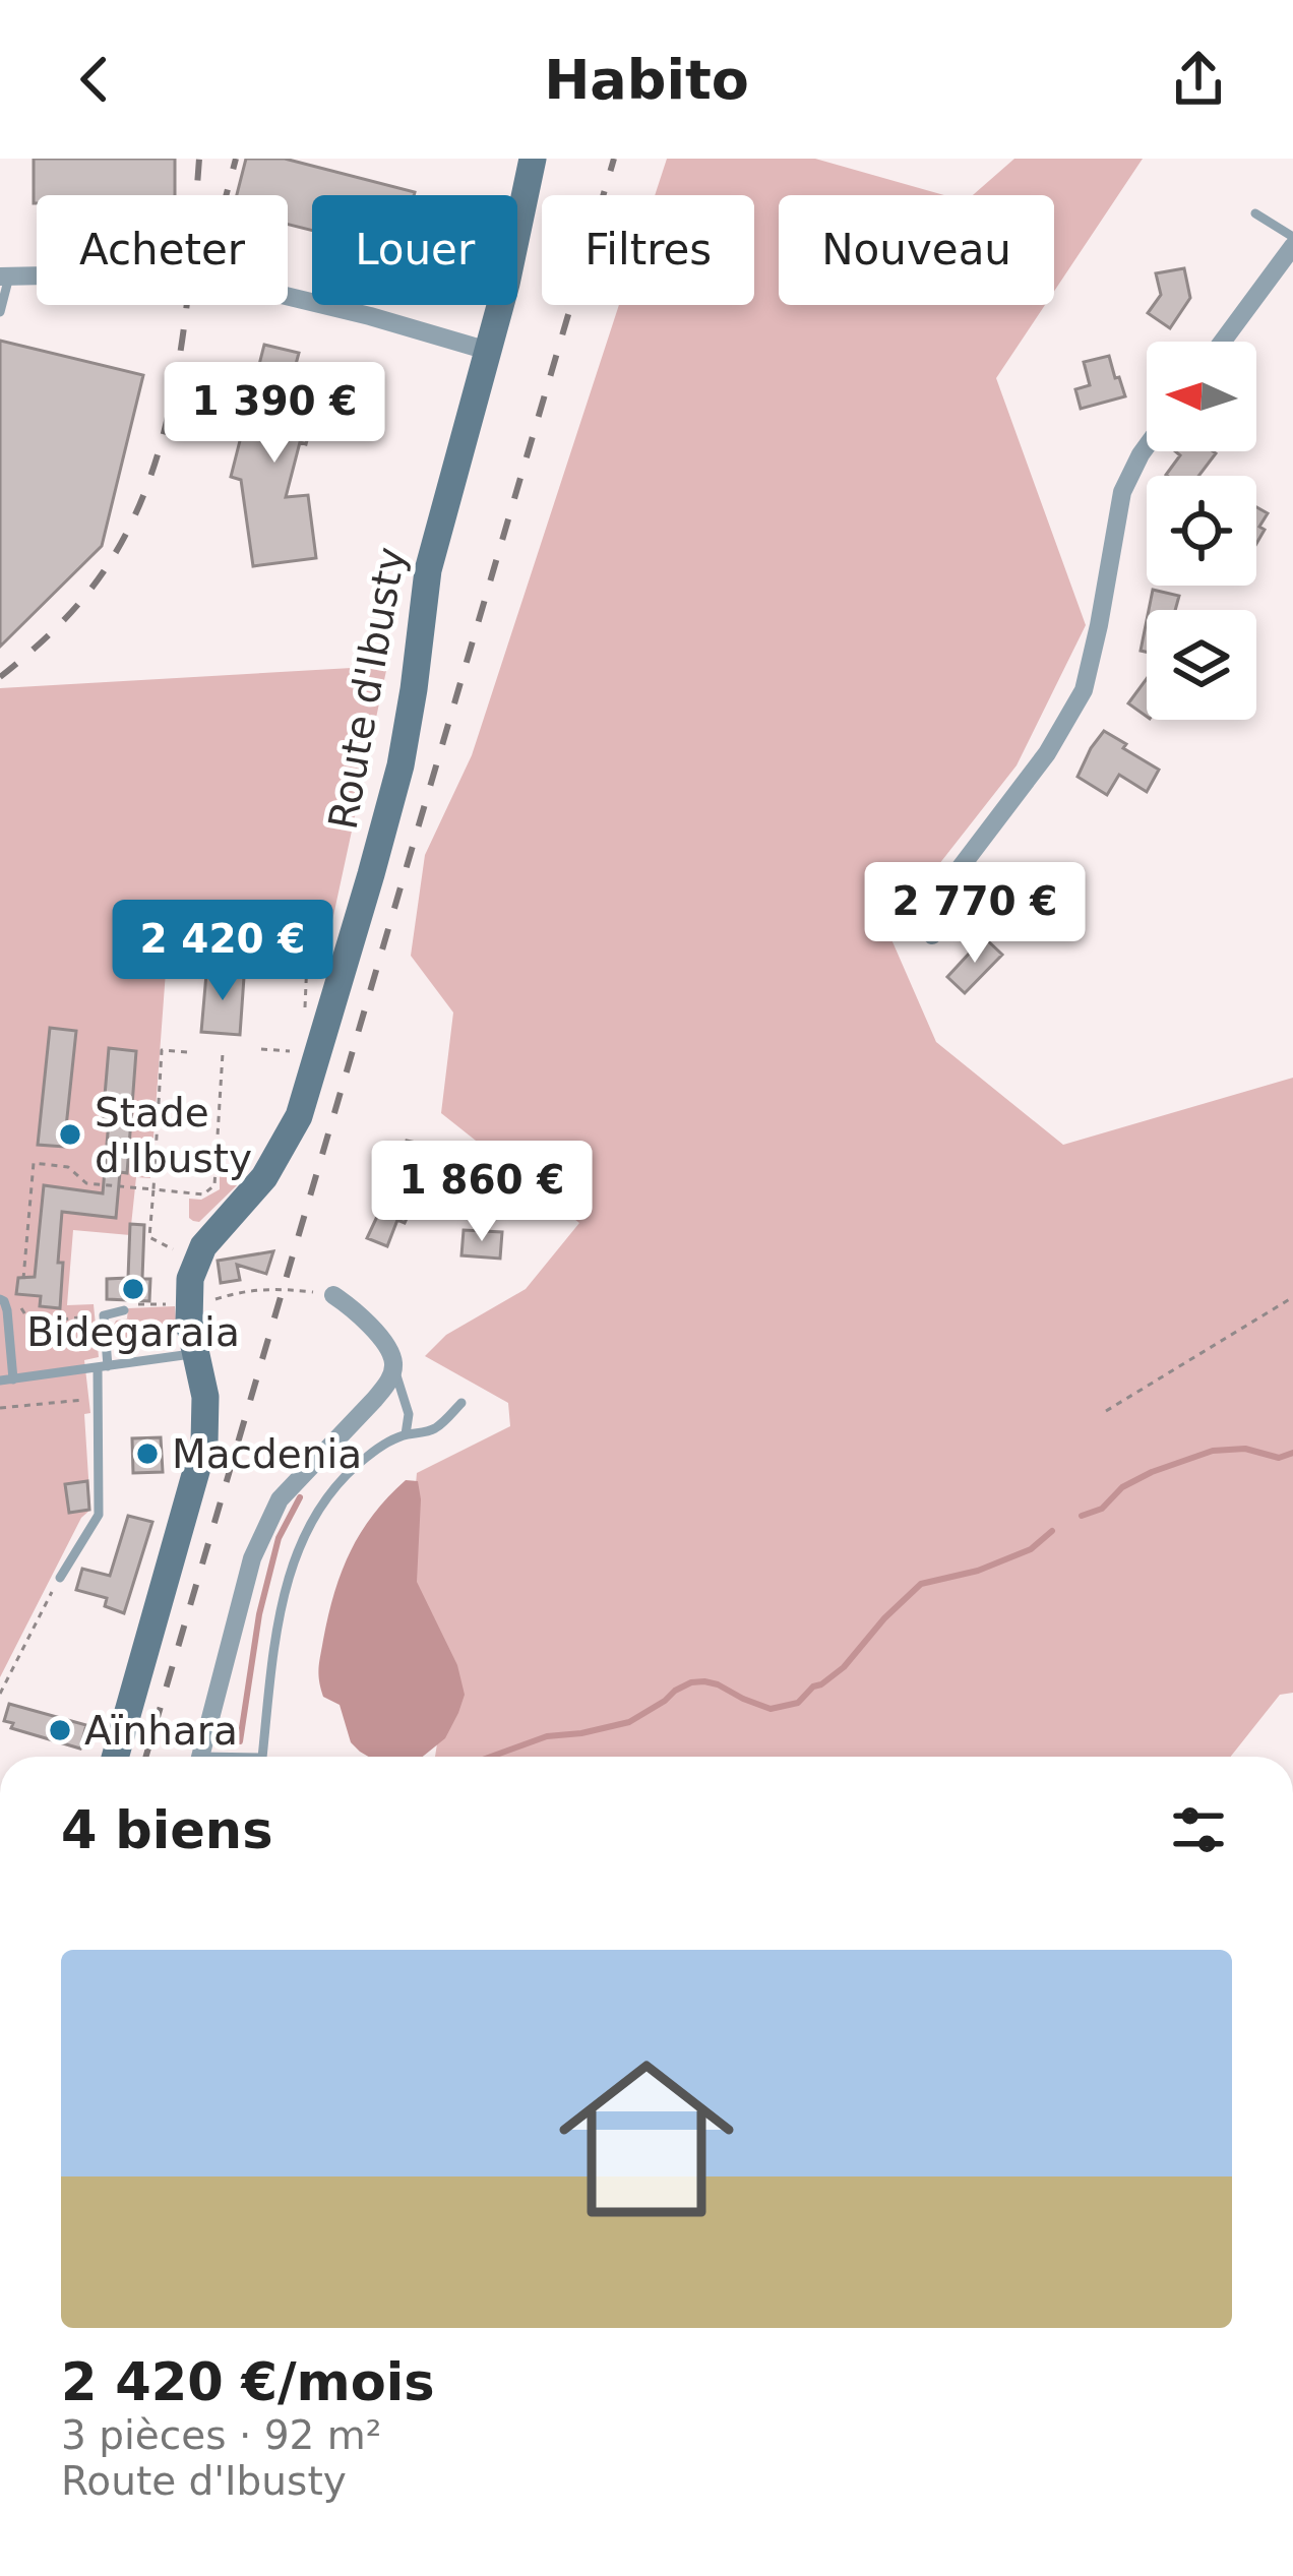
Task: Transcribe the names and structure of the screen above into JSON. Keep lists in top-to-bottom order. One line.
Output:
{"streets":{"street":["Route d'Ibusty"]},"places":["Stade d'Ibusty","Bidegaraia","Macdenia","Aïnhara"],"north":"left","page":{"header":"Habito","chip":["Acheter","Louer","Filtres","Nouveau"],"price":["1 390 €","2 770 €","2 420 €","1 860 €"],"heading":"4 biens","list":[{"name":"2 420 €/mois","note":"3 pièces · 92 m² · Route d'Ibusty"}]}}
